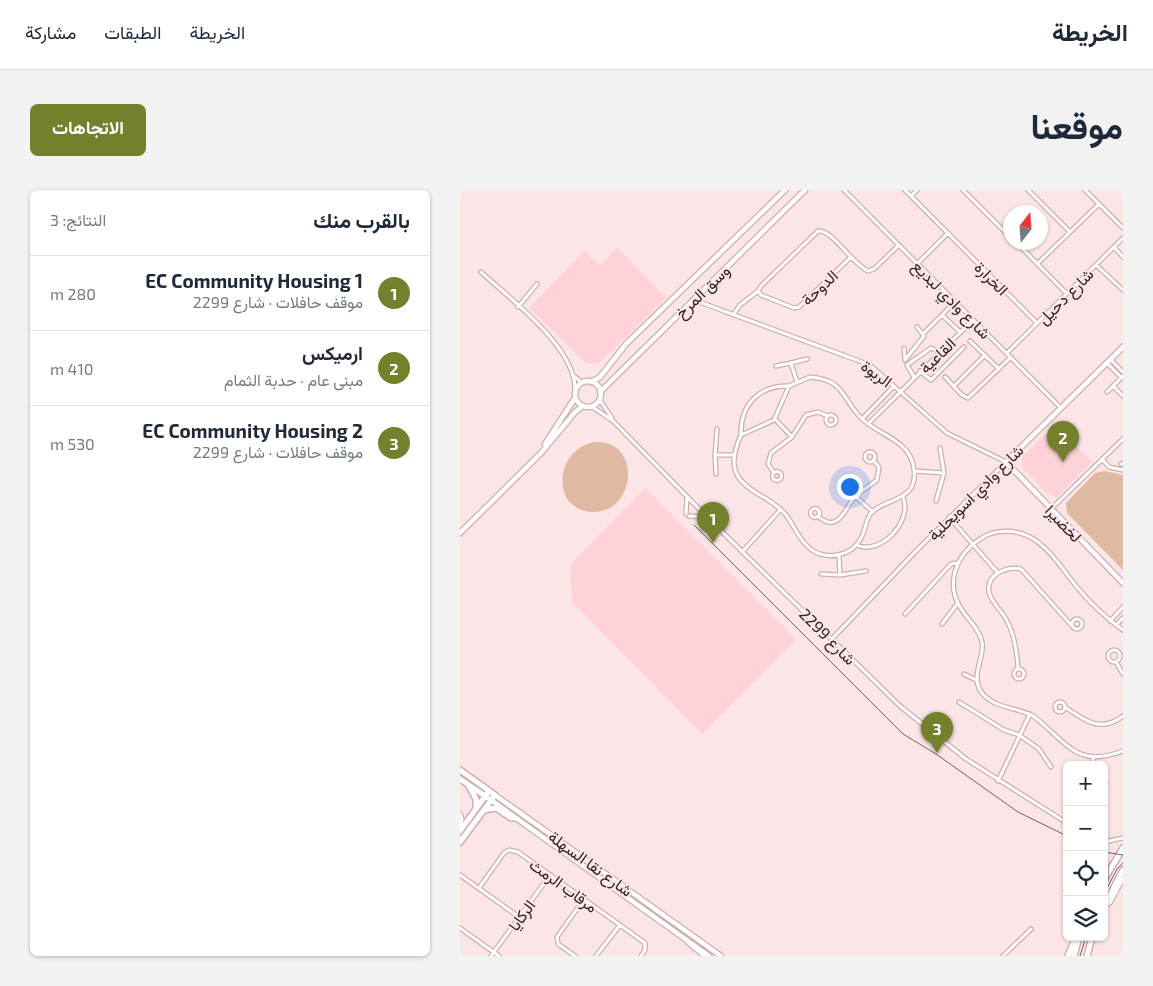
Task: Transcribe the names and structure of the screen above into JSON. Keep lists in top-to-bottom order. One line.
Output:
{"streets":{"main road":["شارع نقا السهلة"],"street":["الخرارة","الدوحة","وسق المرخ","شارع دحيل","شارع وادي لبديع","القاعية","الربوة","شارع وادي اسويحلية","لخضيرا","شارع 2299","مرقاب الرمث","الركايا"]},"crossings":[["الخرارة","شارع دحيل"],["وسق المرخ","الربوة"],["وسق المرخ","شارع 2299"],["شارع دحيل","شارع وادي لبديع"],["شارع وادي لبديع","القاعية"],["شارع وادي لبديع","شارع وادي اسويحلية"],["القاعية","الربوة"],["الربوة","شارع وادي اسويحلية"],["الربوة","لخضيرا"],["شارع وادي اسويحلية","لخضيرا"],["شارع وادي اسويحلية","شارع 2299"],["مرقاب الرمث","الركايا"]],"north":"top","page":{"header":"الخريطة","nav":["الخريطة","الطبقات","مشاركة"],"title":"موقعنا","buttons":"الاتجاهات","heading":["بالقرب منك","النتائج: 3"],"list":[{"mark":"1","name":"EC Community Housing 1","note":"موقف حافلات · شارع 2299","value":"280 m"},{"mark":"2","name":"ارميكس","note":"مبنى عام · حدبة الثمام","value":"410 m"},{"mark":"3","name":"EC Community Housing 2","note":"موقف حافلات · شارع 2299","value":"530 m"}],"pins":["2","1","3"],"map_buttons":["+","−"]}}
